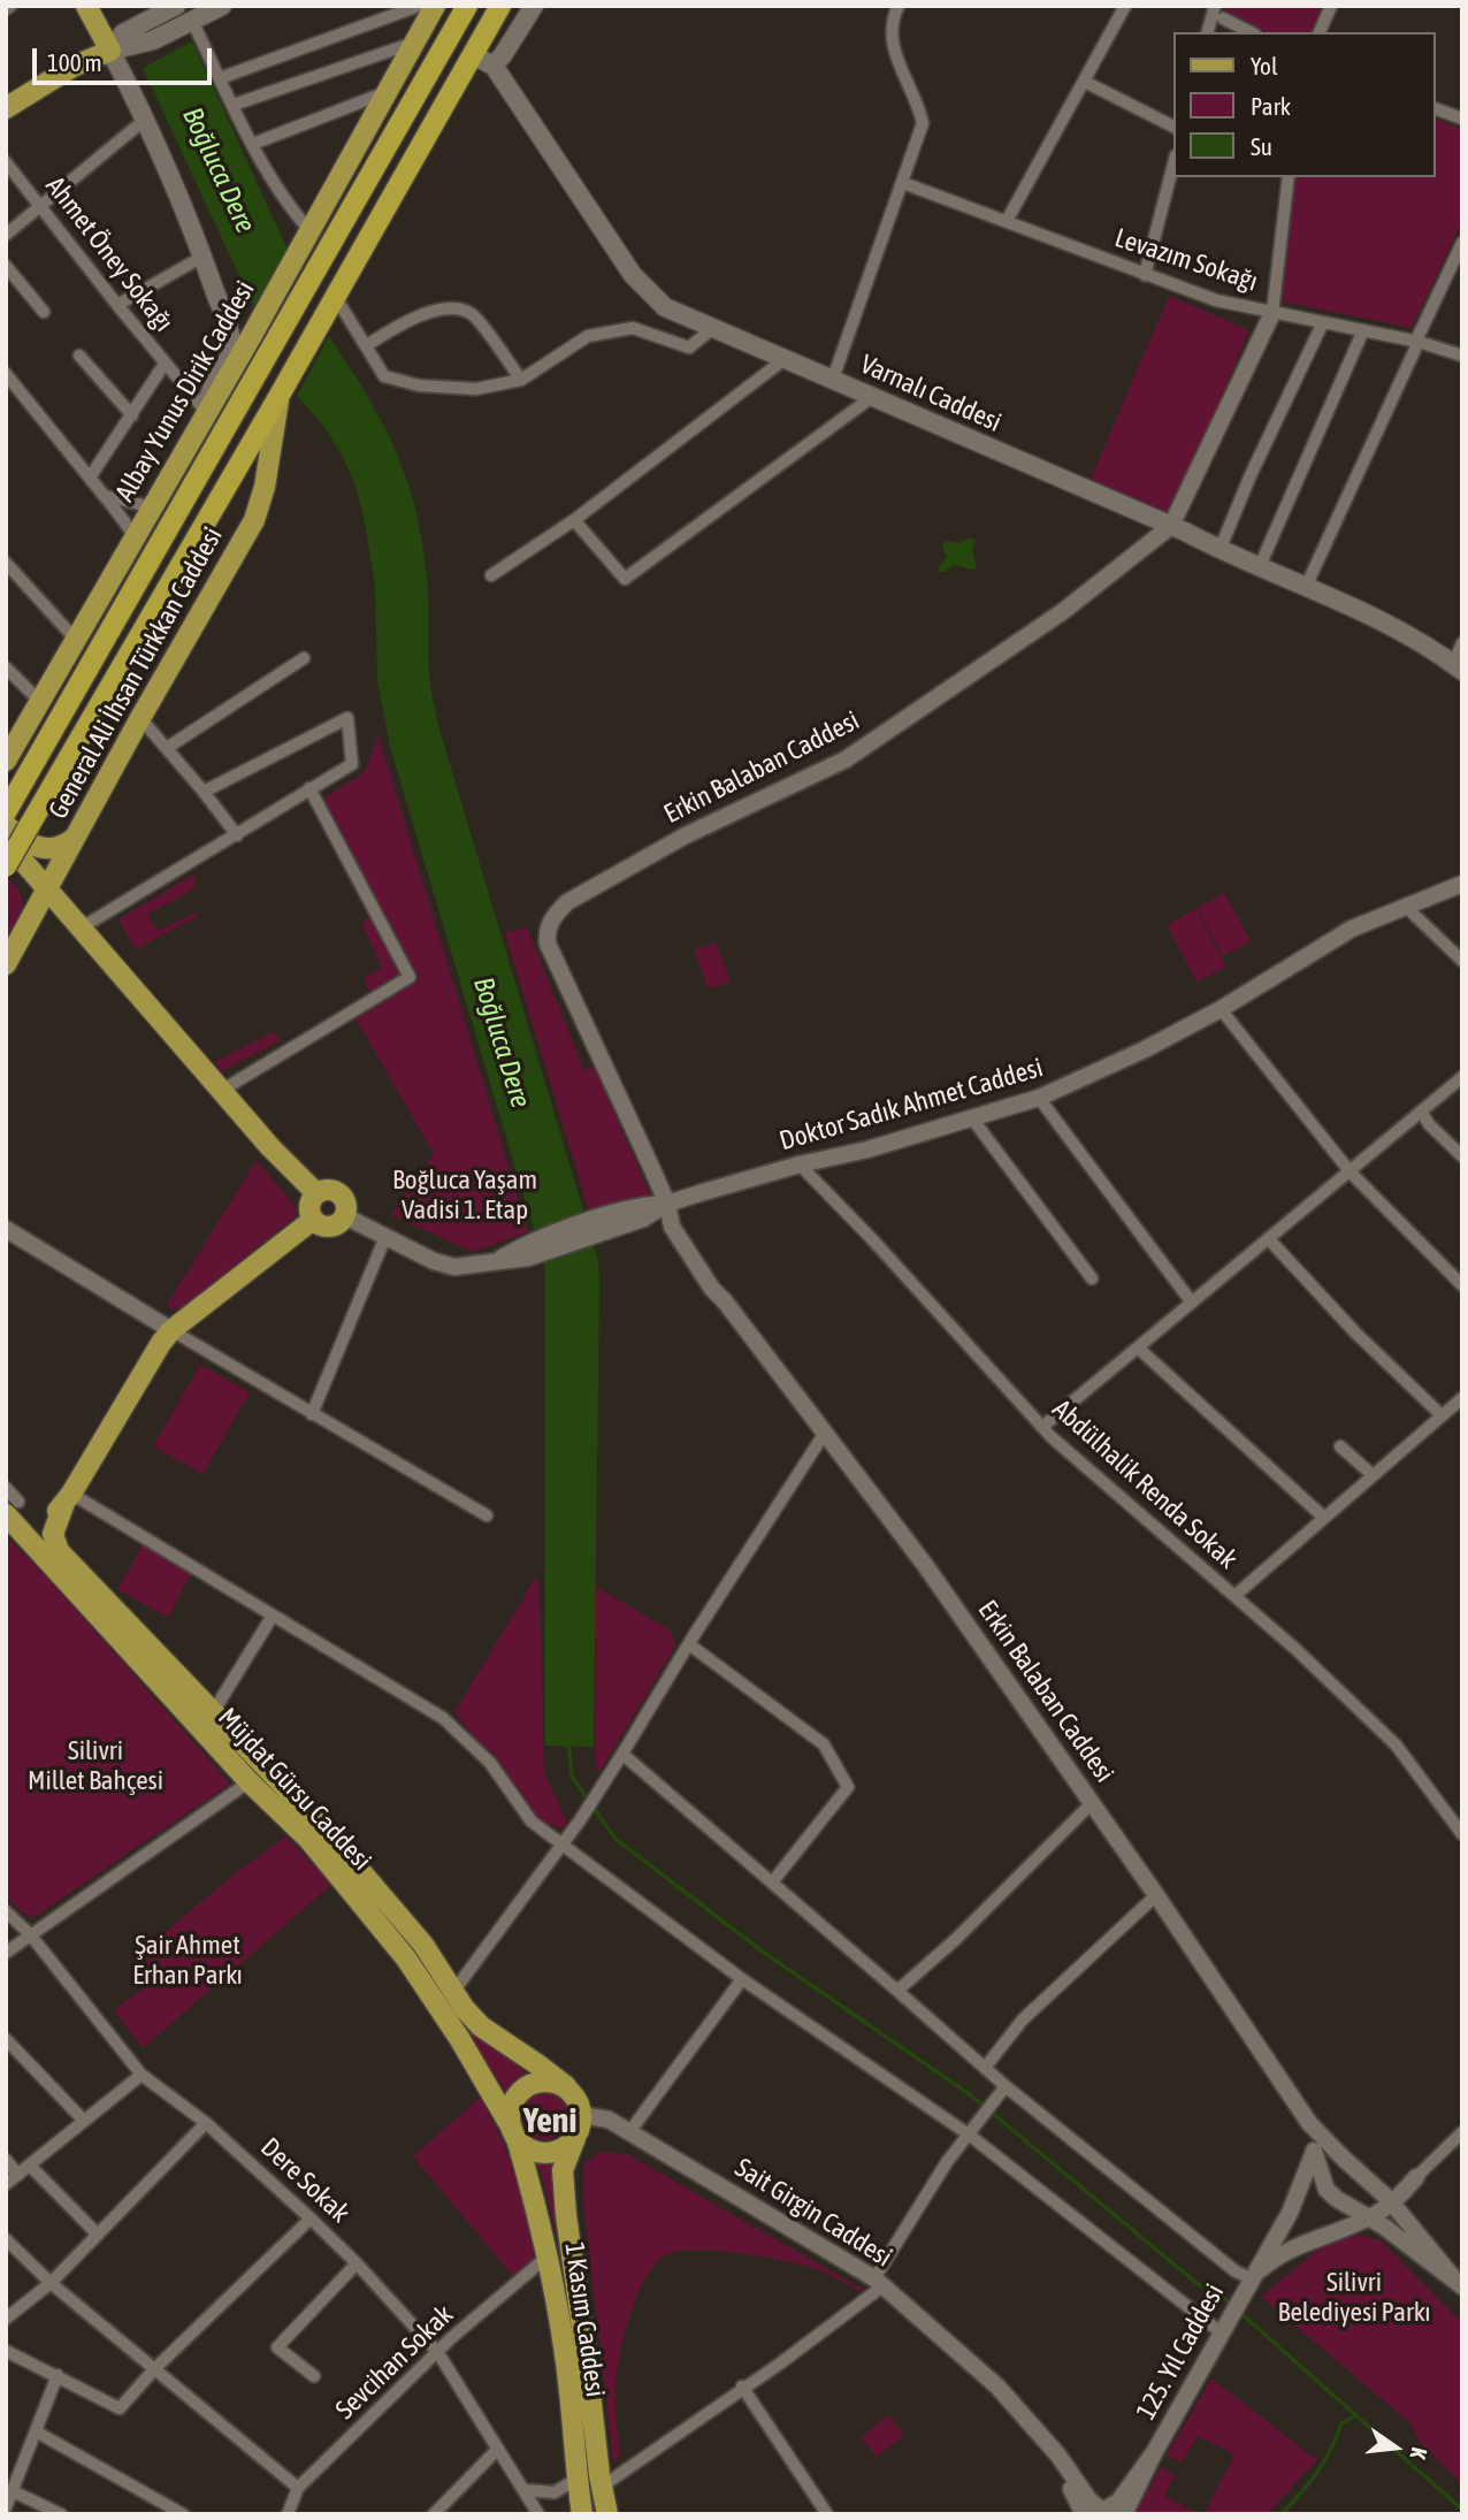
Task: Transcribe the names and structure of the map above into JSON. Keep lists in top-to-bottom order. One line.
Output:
{"streets":{"main road":["Albay Yunus Dirik Caddesi","Varnalı Caddesi","General Ali İhsan Türkkan Caddesi","Müjdat Gürsu Caddesi","1 Kasım Caddesi"],"street":["Ahmet Öney Sokağı","Levazım Sokağı","Erkin Balaban Caddesi","Doktor Sadık Ahmet Caddesi","Abdülhalik Renda Sokak","Dere Sokak","Sait Girgin Caddesi","125. Yıl Caddesi","Sevcihan Sokak"]},"crossings":[["Ahmet Öney Sokağı","Albay Yunus Dirik Caddesi"],["Levazım Sokağı","Erkin Balaban Caddesi"],["Varnalı Caddesi","Erkin Balaban Caddesi"],["Erkin Balaban Caddesi","Doktor Sadık Ahmet Caddesi"],["Doktor Sadık Ahmet Caddesi","Abdülhalik Renda Sokak"],["Müjdat Gürsu Caddesi","Sait Girgin Caddesi"],["Müjdat Gürsu Caddesi","1 Kasım Caddesi"],["Dere Sokak","Sevcihan Sokak"],["Sait Girgin Caddesi","1 Kasım Caddesi"],["Sait Girgin Caddesi","125. Yıl Caddesi"],["1 Kasım Caddesi","Sevcihan Sokak"]],"districts":["Yeni"],"water":["Boğluca Dere"],"parks":["Boğluca Yaşam Vadisi 1. Etap","Silivri Millet Bahçesi","Şair Ahmet Erhan Parkı","Silivri Belediyesi Parkı"],"legend":["Yol","Park","Su"],"scale_bar":"100 m","north":"right"}
